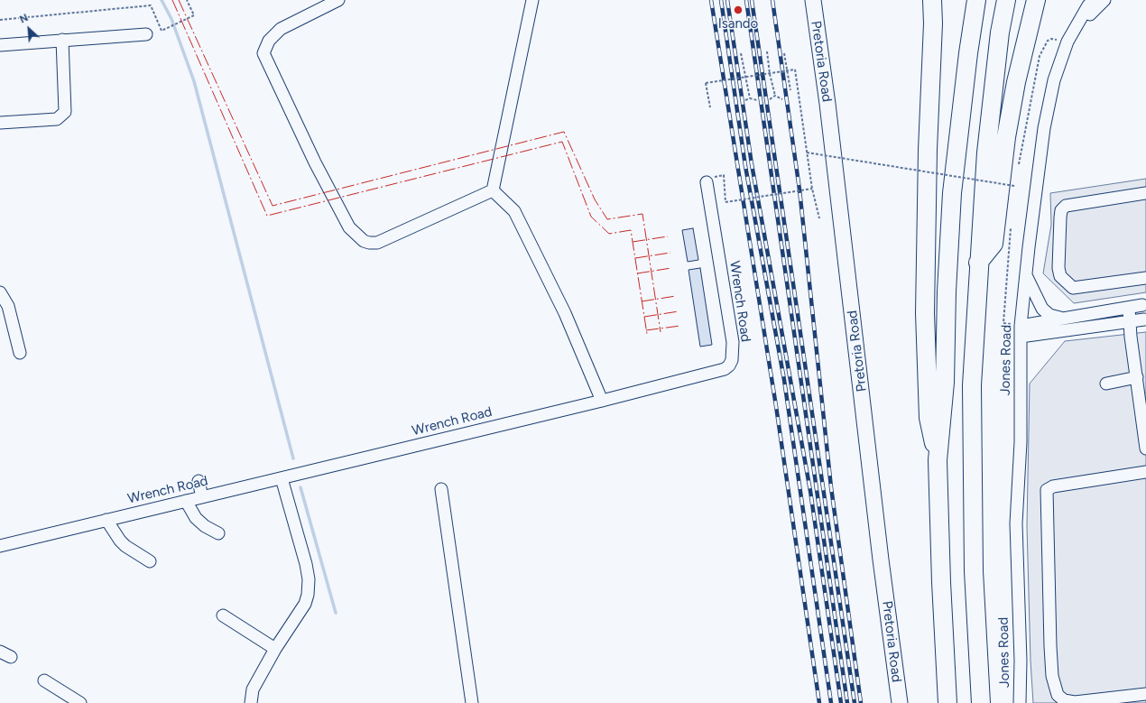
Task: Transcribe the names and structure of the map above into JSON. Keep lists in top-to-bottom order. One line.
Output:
{"streets":{"main road":["Pretoria Road"],"street":["Wrench Road","Jones Road"]},"places":["Isando"],"north":"top left"}
